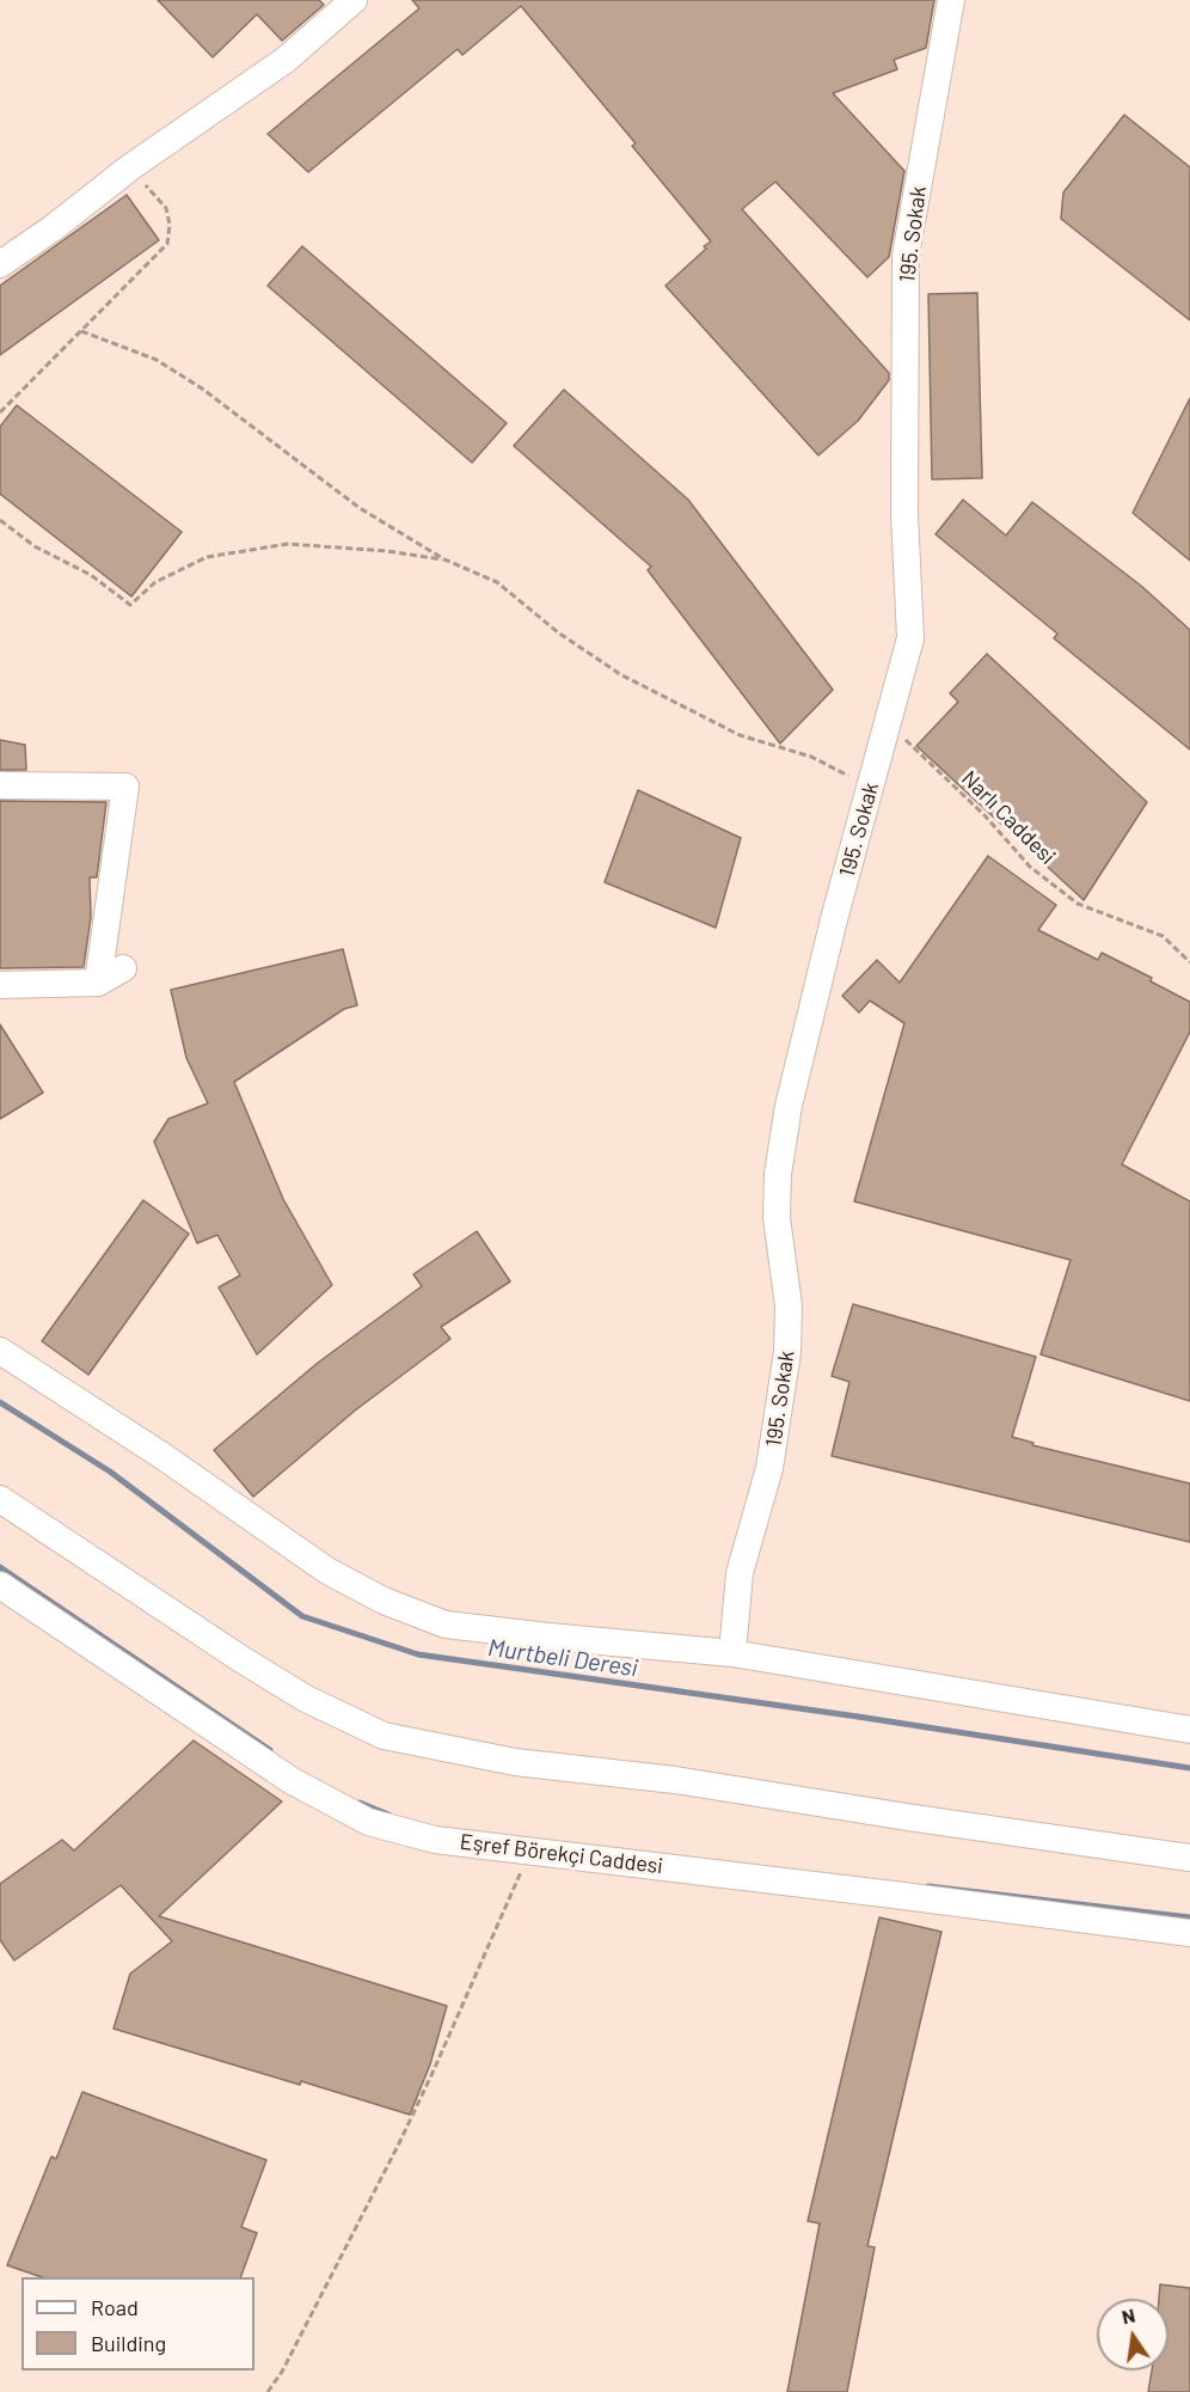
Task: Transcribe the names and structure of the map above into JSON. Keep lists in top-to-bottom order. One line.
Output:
{"streets":{"street":["195. Sokak","Eşref Börekçi Caddesi"],"path":["Narlı Caddesi"]},"crossings":[["195. Sokak","Narlı Caddesi"]],"water":["Murtbeli Deresi"],"legend":["Road","Building"],"north":"top"}
